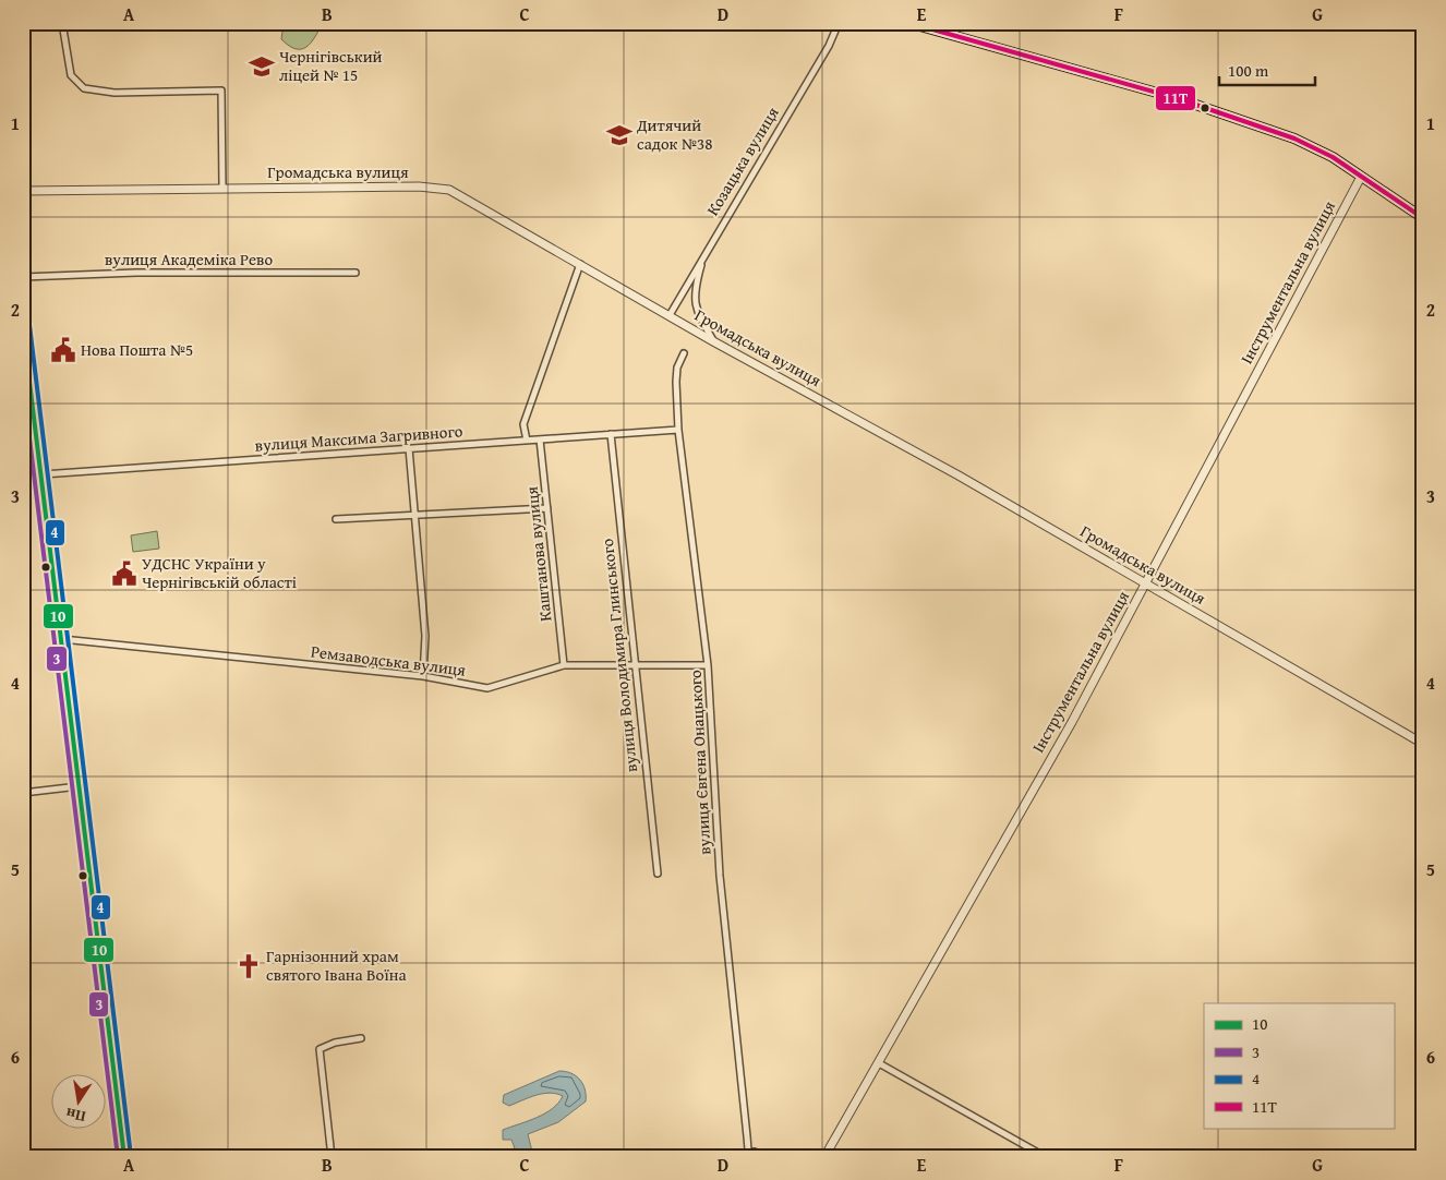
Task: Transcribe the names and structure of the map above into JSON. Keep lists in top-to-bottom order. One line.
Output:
{"streets":{"street":["Козацька вулиця","Громадська вулиця","вулиця Академіка Рево","Інструментальна вулиця","вулиця Максима Загривного","Каштанова вулиця","вулиця Володимира Глинського","Ремзаводська вулиця","вулиця Євгена Онацького"]},"crossings":[["Козацька вулиця","Громадська вулиця"],["Громадська вулиця","Інструментальна вулиця"],["вулиця Максима Загривного","Каштанова вулиця"],["вулиця Максима Загривного","вулиця Володимира Глинського"],["вулиця Максима Загривного","вулиця Євгена Онацького"],["Каштанова вулиця","Ремзаводська вулиця"],["вулиця Володимира Глинського","Ремзаводська вулиця"],["Ремзаводська вулиця","вулиця Євгена Онацького"]],"places":{"school or university":["Чернігівський ліцей № 15","Дитячий садок №38"],"public building":["Нова Пошта №5","УДСНС України у Чернігівській області"],"church":["Гарнізонний храм святого Івана Воїна"]},"lines":["transit line 11Т","transit line 4","transit line 10","transit line 3"],"legend":["10","3","4","11Т"],"scale_bar":"100 m","north":"bottom","grid":{"columns":["A","B","C","D","E","F","G"],"rows":["1","2","3","4","5","6"]}}
